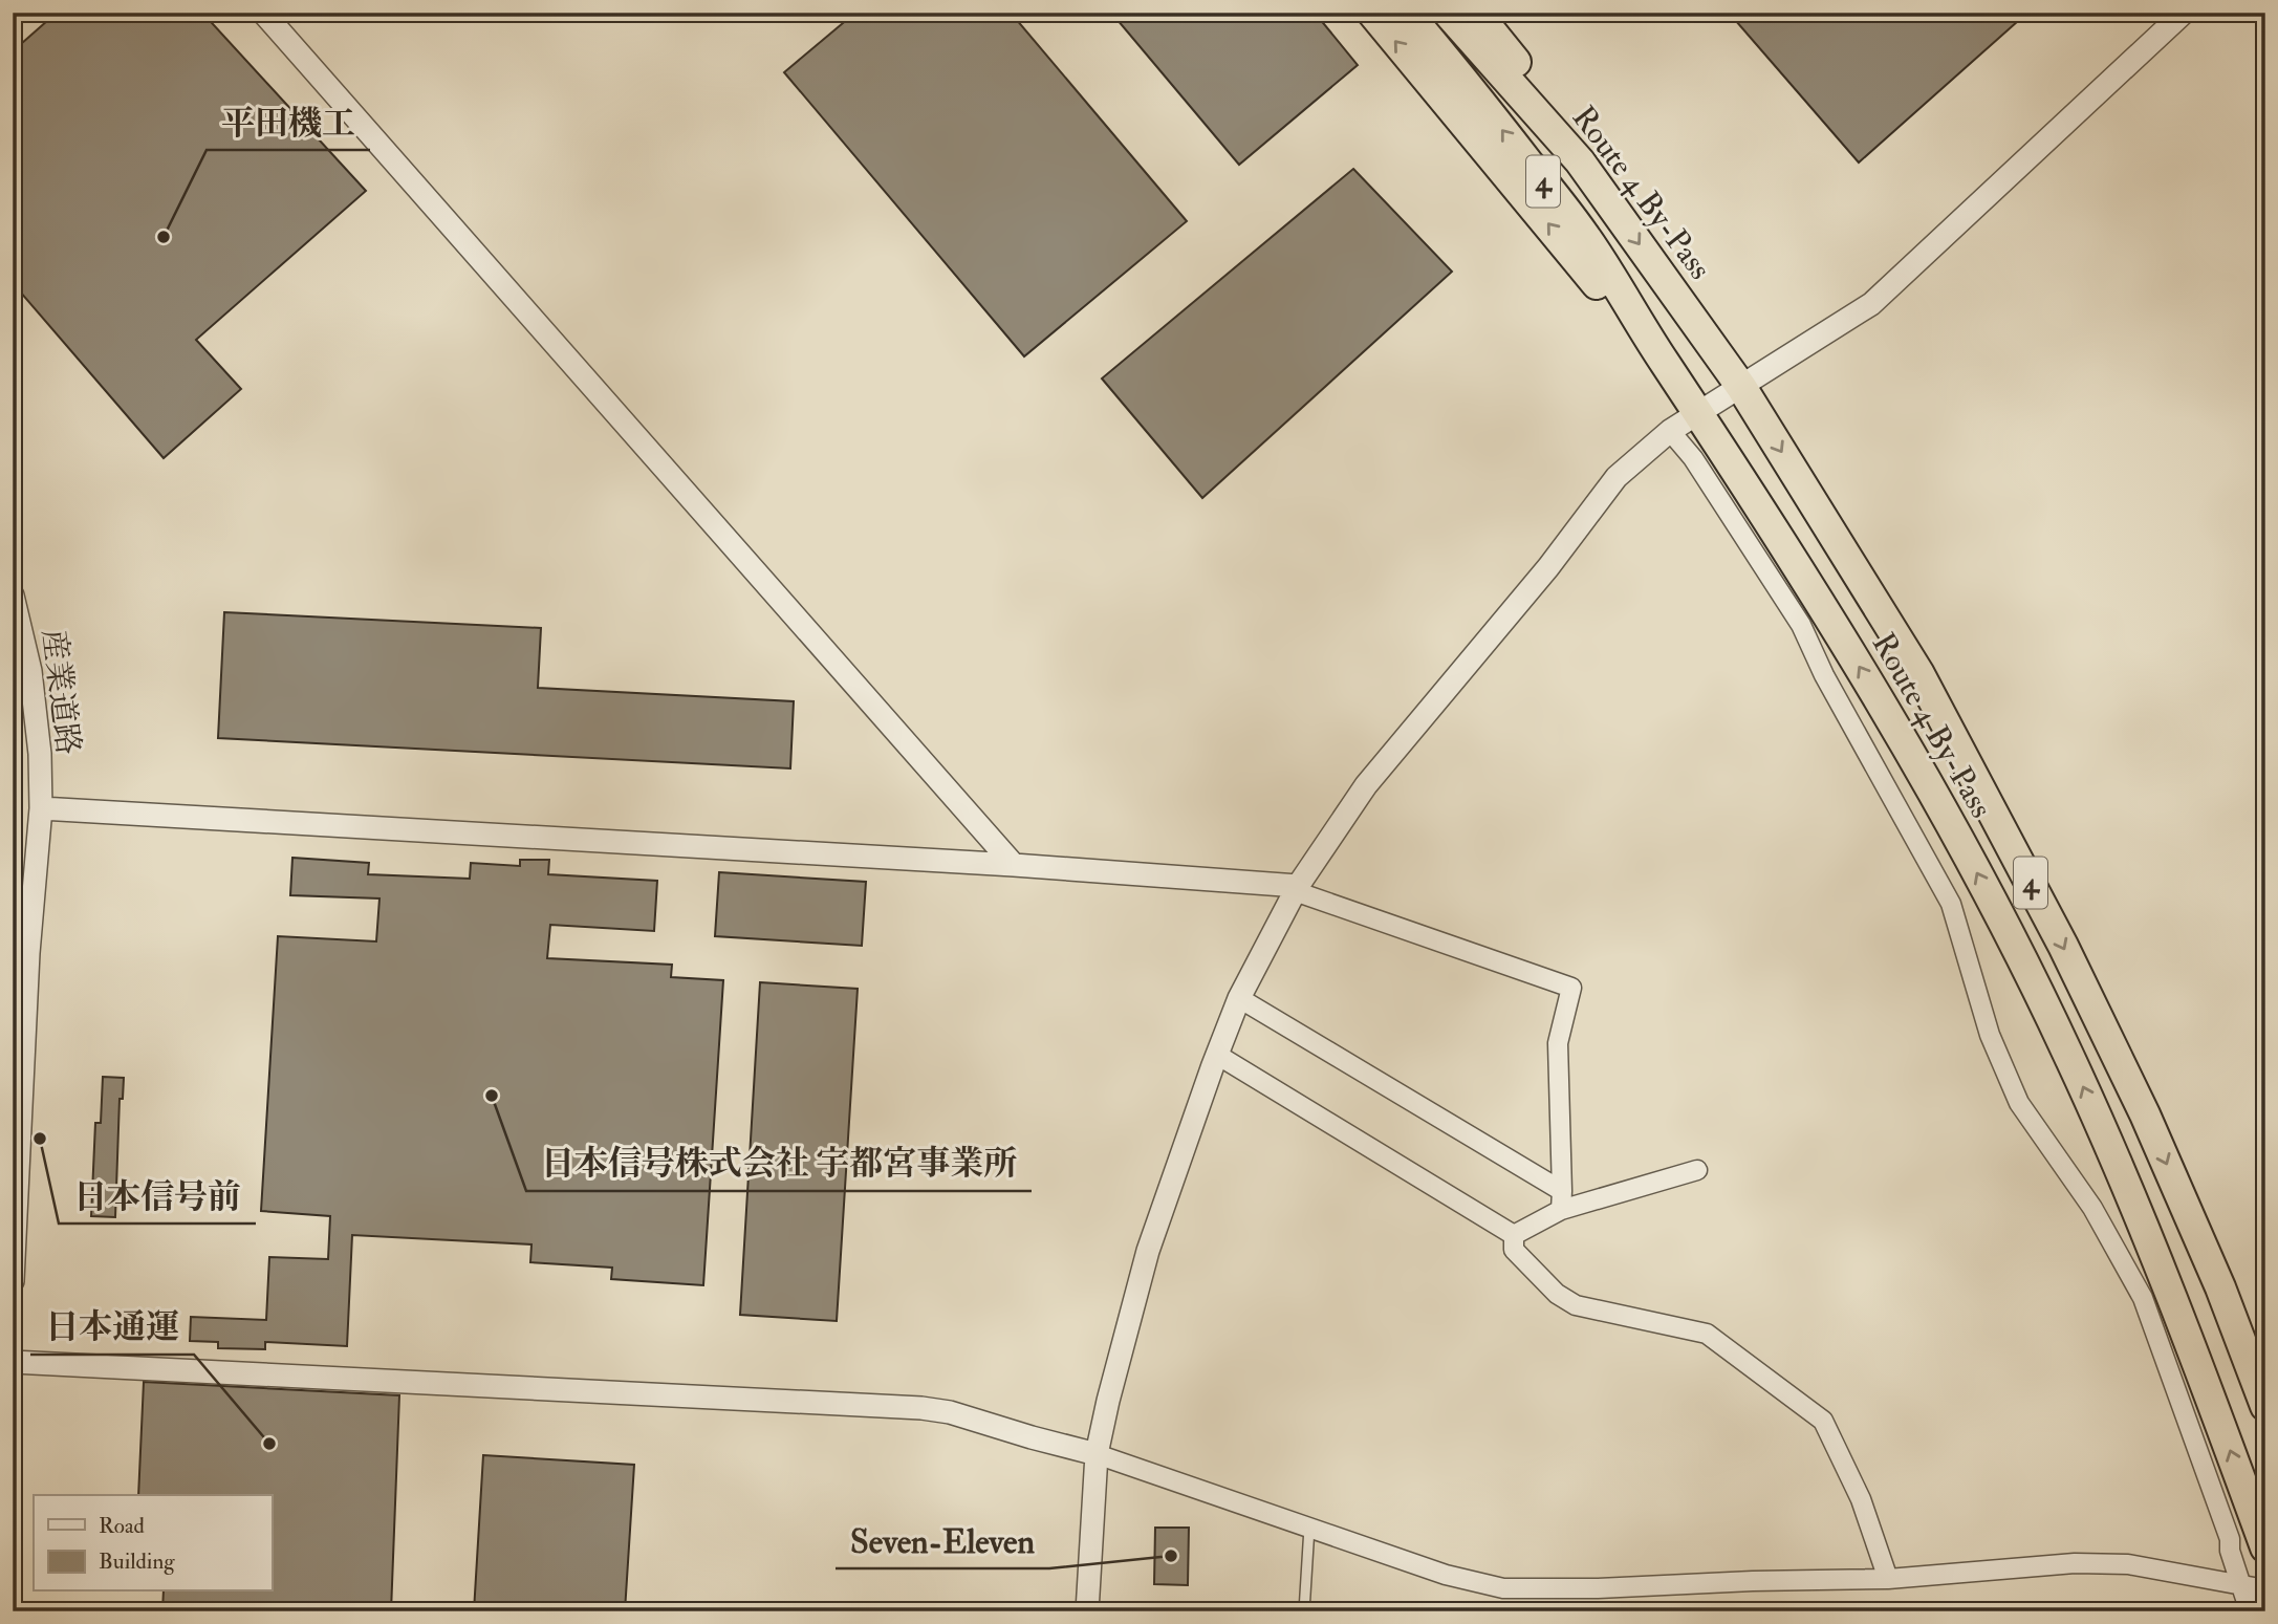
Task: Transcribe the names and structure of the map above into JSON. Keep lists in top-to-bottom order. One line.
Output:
{"streets":{"highway":["4","Route 4 By-Pass"],"street":["産業道路"]},"places":["平田機工","日本信号株式会社 宇都宮事業所","日本信号前","日本通運","Seven-Eleven"],"legend":["Road","Building"]}
